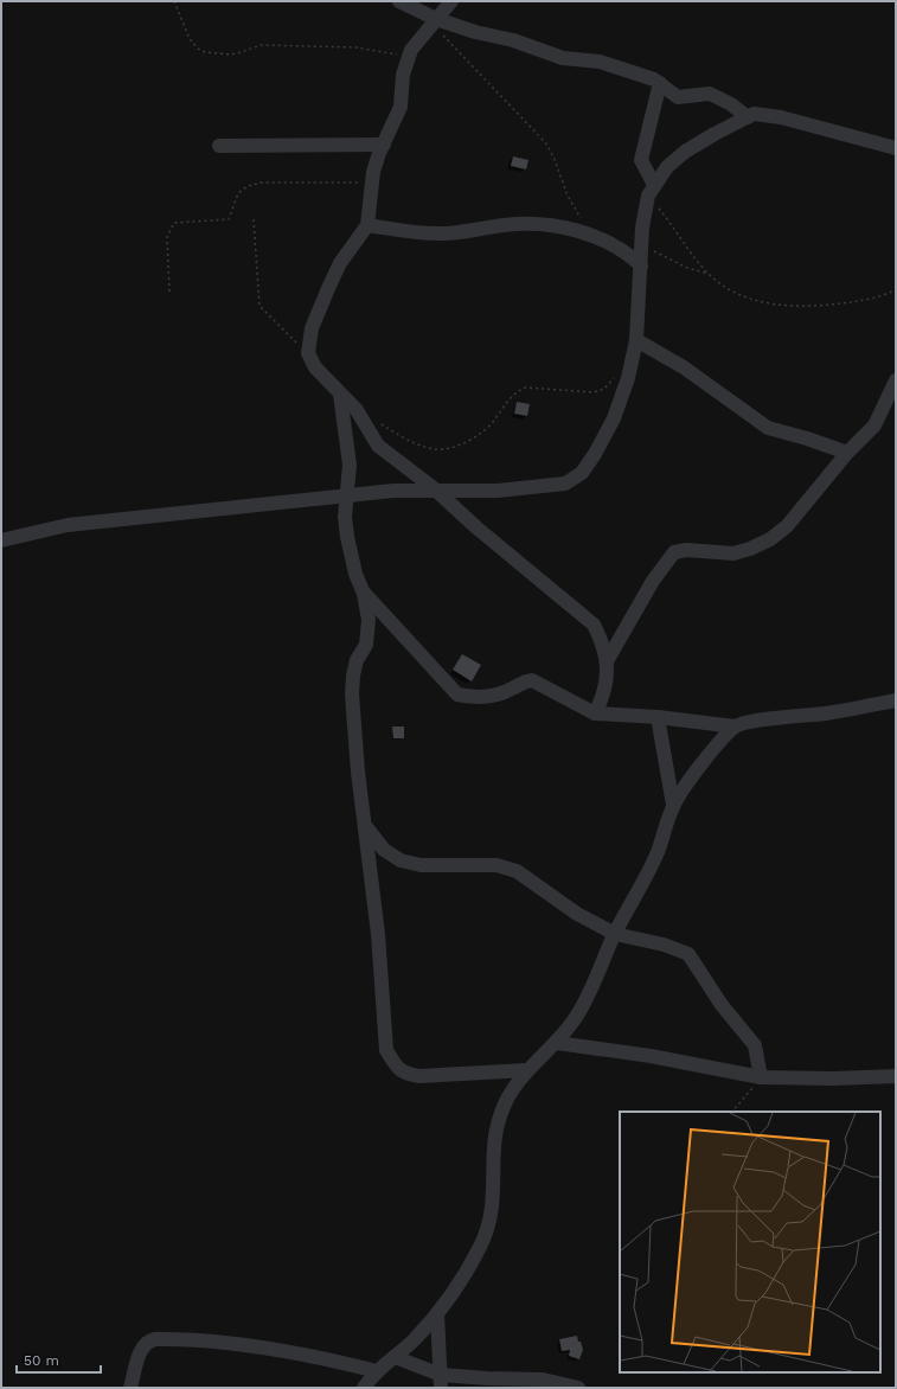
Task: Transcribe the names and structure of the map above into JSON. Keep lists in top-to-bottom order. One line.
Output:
{"scale_bar":"50 m"}
